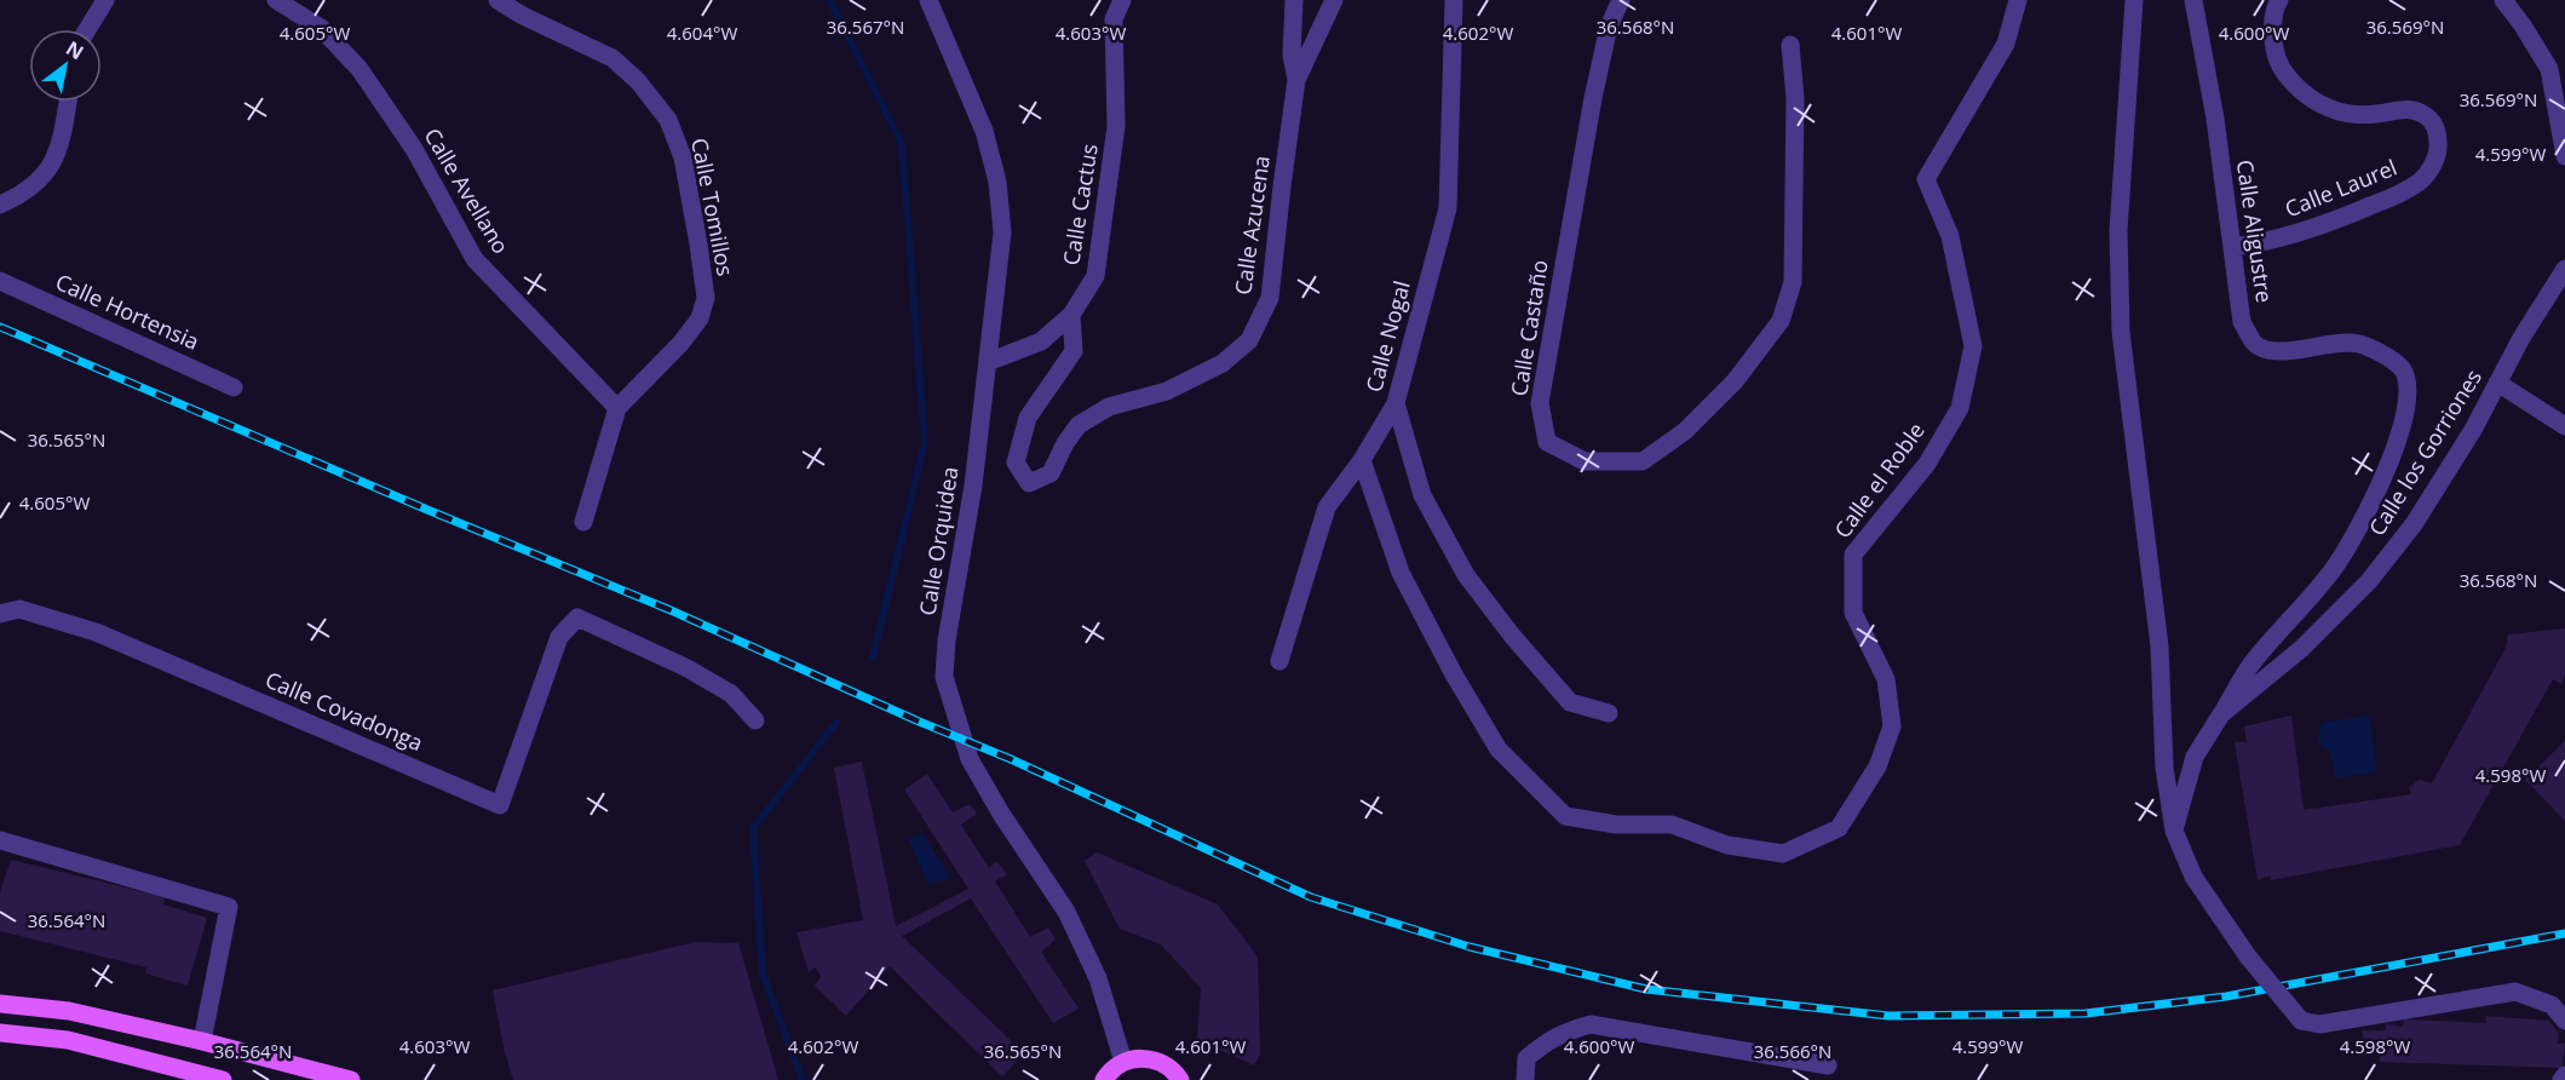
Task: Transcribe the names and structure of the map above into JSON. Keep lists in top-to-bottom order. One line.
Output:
{"streets":{"street":["Calle Laurel","Calle Avellano","Calle Cactus","Calle Tomillos","Calle Azucena","Calle Aligustre","Calle Hortensia","Calle Castaño","Calle Nogal","Calle los Gorriones","Calle el Roble","Calle Orquidea","Calle Covadonga"]},"crossings":[["Calle Laurel","Calle Aligustre"],["Calle Avellano","Calle Tomillos"],["Calle Cactus","Calle Azucena"],["Calle Cactus","Calle Orquidea"],["Calle Aligustre","Calle los Gorriones"],["Calle Nogal","Calle el Roble"]],"north":"top right","coordinates":["36.569°N","36.567°N","36.568°N","4.605°W","4.604°W","4.603°W","4.602°W","4.601°W","4.600°W","4.599°W","36.565°N","4.598°W","36.564°N","36.566°N"]}
